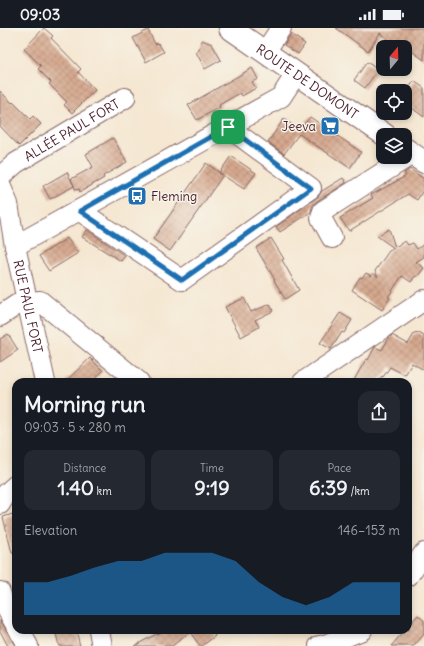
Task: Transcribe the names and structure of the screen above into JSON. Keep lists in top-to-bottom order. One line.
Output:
{"streets":{"main road":["ROUTE DE DOMONT"],"street":["ALLÉE PAUL FORT","RUE PAUL FORT"]},"places":{"supermarket":["Jeeva"],"bus stop":["Fleming"]},"north":"top","page":{"status":"09:03","heading":["Morning run","09:03 · 5 × 280 m"],"stats":[["Distance","1.40 km"],["Time","9:19"],["Pace","6:39 /km"]],"chart":["Elevation","146–153 m"]}}
